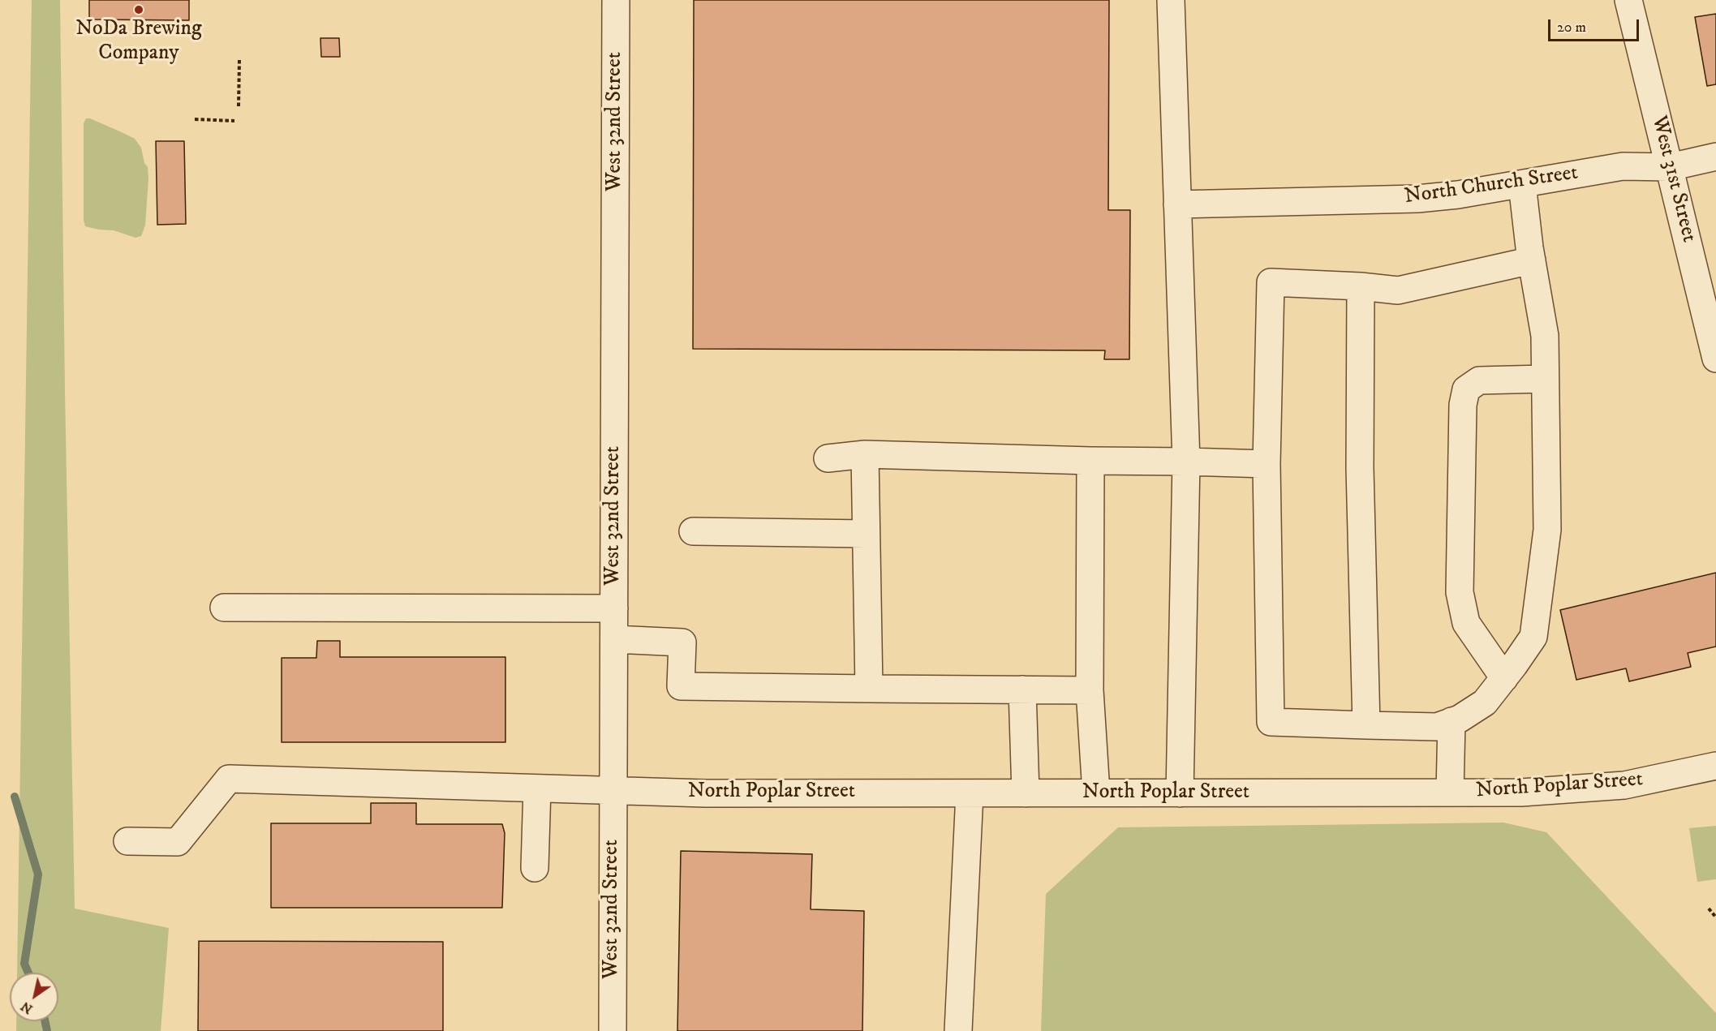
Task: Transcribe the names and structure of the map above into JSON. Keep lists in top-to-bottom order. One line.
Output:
{"streets":{"street":["West 32nd Street","West 31st Street","North Church Street","North Poplar Street"]},"crossings":[["West 32nd Street","North Poplar Street"],["West 31st Street","North Church Street"]],"places":["NoDa Brewing Company"],"scale_bar":"20 m","north":"bottom left"}
